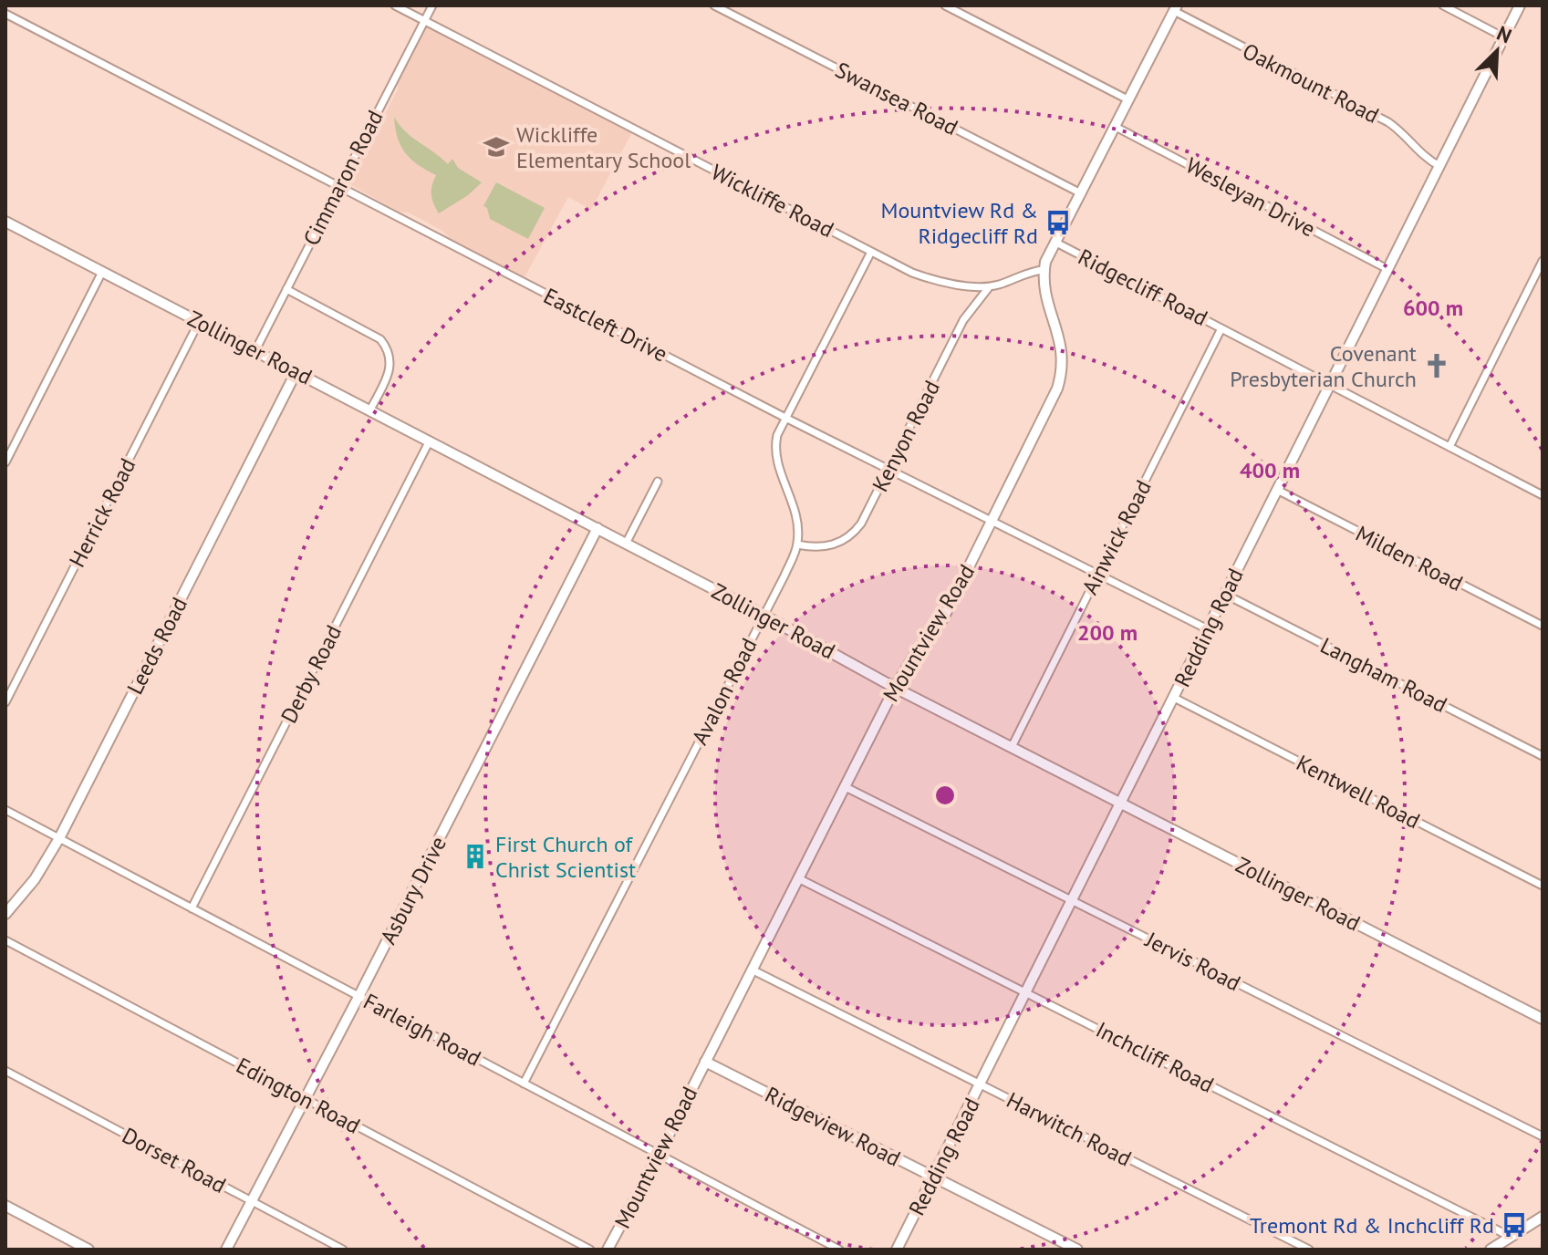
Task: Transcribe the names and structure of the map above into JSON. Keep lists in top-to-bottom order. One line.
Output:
{"streets":{"street":["Oakmount Road","Swansea Road","Cimmaron Road","Wesleyan Drive","Wickliffe Road","Ridgecliff Road","Eastcleft Drive","Zollinger Road","Kenyon Road","Herrick Road","Ainwick Road","Milden Road","Redding Road","Mountview Road","Leeds Road","Derby Road","Langham Road","Avalon Road","Kentwell Road","Asbury Drive","Jervis Road","Farleigh Road","Inchcliff Road","Edington Road","Ridgeview Road","Harwitch Road","Dorset Road"]},"crossings":[["Oakmount Road","Redding Road"],["Oakmount Road","Mountview Road"],["Swansea Road","Mountview Road"],["Cimmaron Road","Wickliffe Road"],["Cimmaron Road","Eastcleft Drive"],["Cimmaron Road","Zollinger Road"],["Wesleyan Drive","Redding Road"],["Wesleyan Drive","Mountview Road"],["Wickliffe Road","Kenyon Road"],["Wickliffe Road","Mountview Road"],["Wickliffe Road","Avalon Road"],["Ridgecliff Road","Ainwick Road"],["Ridgecliff Road","Redding Road"],["Ridgecliff Road","Mountview Road"],["Eastcleft Drive","Kenyon Road"],["Eastcleft Drive","Ainwick Road"],["Eastcleft Drive","Redding Road"],["Eastcleft Drive","Mountview Road"],["Eastcleft Drive","Avalon Road"],["Zollinger Road","Herrick Road"],["Zollinger Road","Ainwick Road"],["Zollinger Road","Redding Road"],["Zollinger Road","Mountview Road"],["Zollinger Road","Leeds Road"],["Zollinger Road","Derby Road"],["Zollinger Road","Avalon Road"],["Zollinger Road","Asbury Drive"],["Kenyon Road","Avalon Road"],["Milden Road","Redding Road"],["Redding Road","Langham Road"],["Redding Road","Kentwell Road"],["Redding Road","Jervis Road"],["Redding Road","Inchcliff Road"],["Redding Road","Ridgeview Road"],["Redding Road","Harwitch Road"],["Mountview Road","Jervis Road"],["Mountview Road","Farleigh Road"],["Mountview Road","Inchcliff Road"],["Mountview Road","Ridgeview Road"],["Mountview Road","Harwitch Road"],["Leeds Road","Farleigh Road"],["Derby Road","Farleigh Road"],["Avalon Road","Farleigh Road"],["Asbury Drive","Farleigh Road"],["Asbury Drive","Edington Road"],["Asbury Drive","Dorset Road"]],"places":{"school or university":["Wickliffe Elementary School"],"bus stop":["Mountview Rd & Ridgecliff Rd","Tremont Rd & Inchcliff Rd"],"church":["Covenant Presbyterian Church"],"building":["First Church of Christ Scientist"]},"north":"top right","rings":["600 m","400 m","200 m"]}
